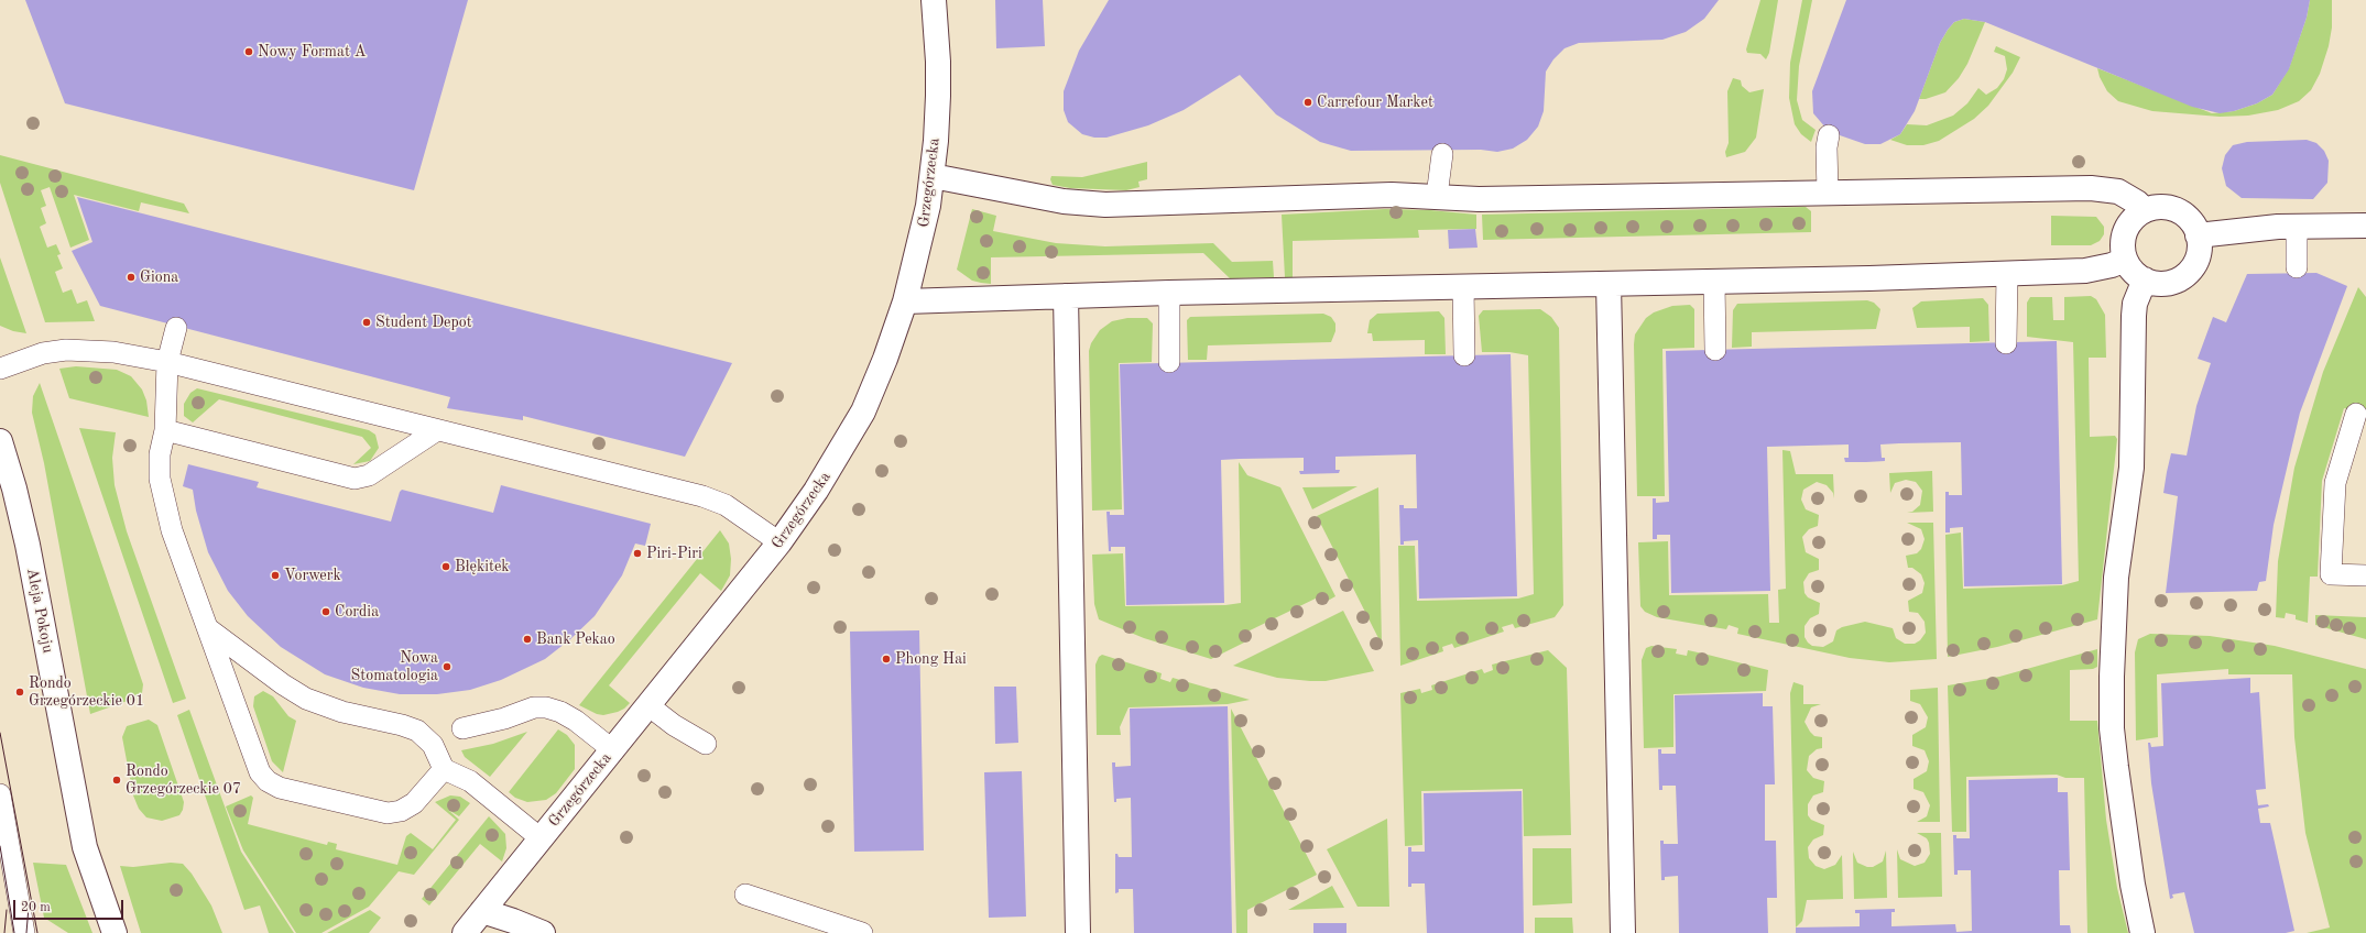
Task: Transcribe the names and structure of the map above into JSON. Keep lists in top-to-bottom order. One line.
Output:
{"streets":{"street":["Grzegórzecka","Aleja Pokoju"]},"places":["Nowy Format A","Carrefour Market","Giona","Student Depot","Piri-Piri","Błękitek","Vorwerk","Cordia","Bank Pekao","Phong Hai","Nowa Stomatologia","Rondo Grzegórzeckie 01","Rondo Grzegórzeckie 07"],"scale_bar":"20 m"}
